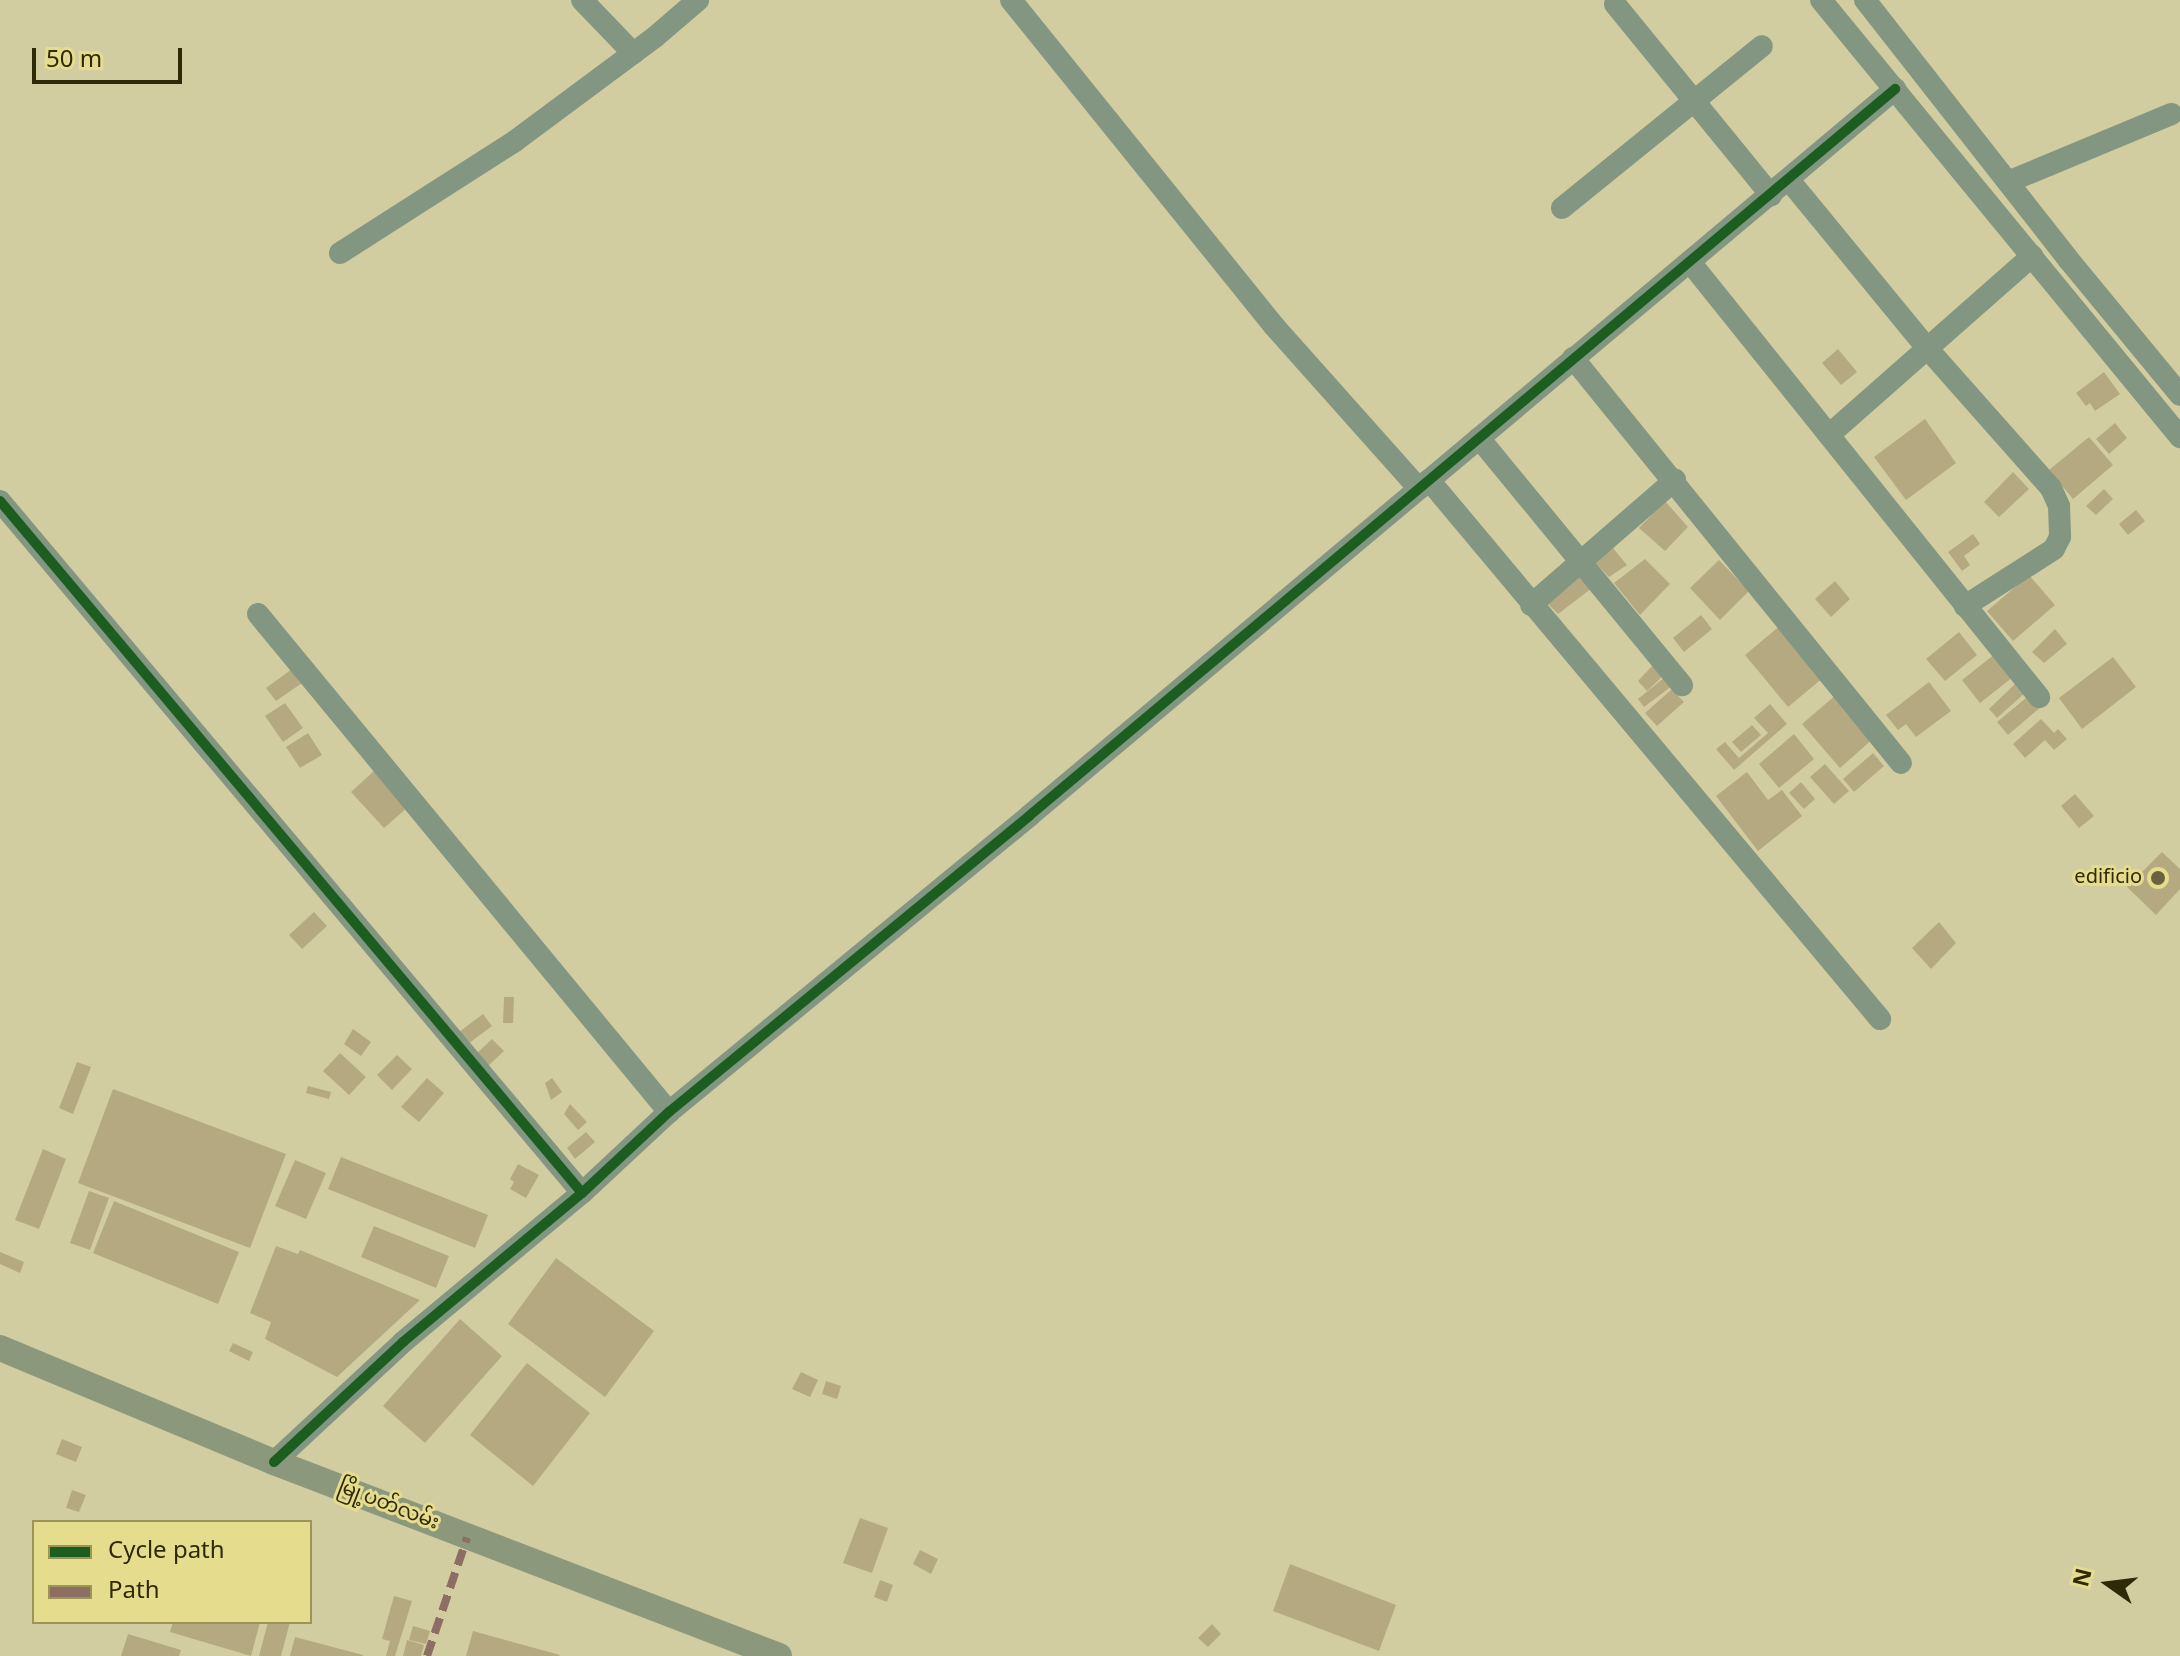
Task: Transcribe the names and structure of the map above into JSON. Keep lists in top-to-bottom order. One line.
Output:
{"streets":{"main road":["မြို့ပတ်လမ်း"]},"places":["edificio"],"legend":["Cycle path","Path"],"scale_bar":"50 m","north":"left"}
